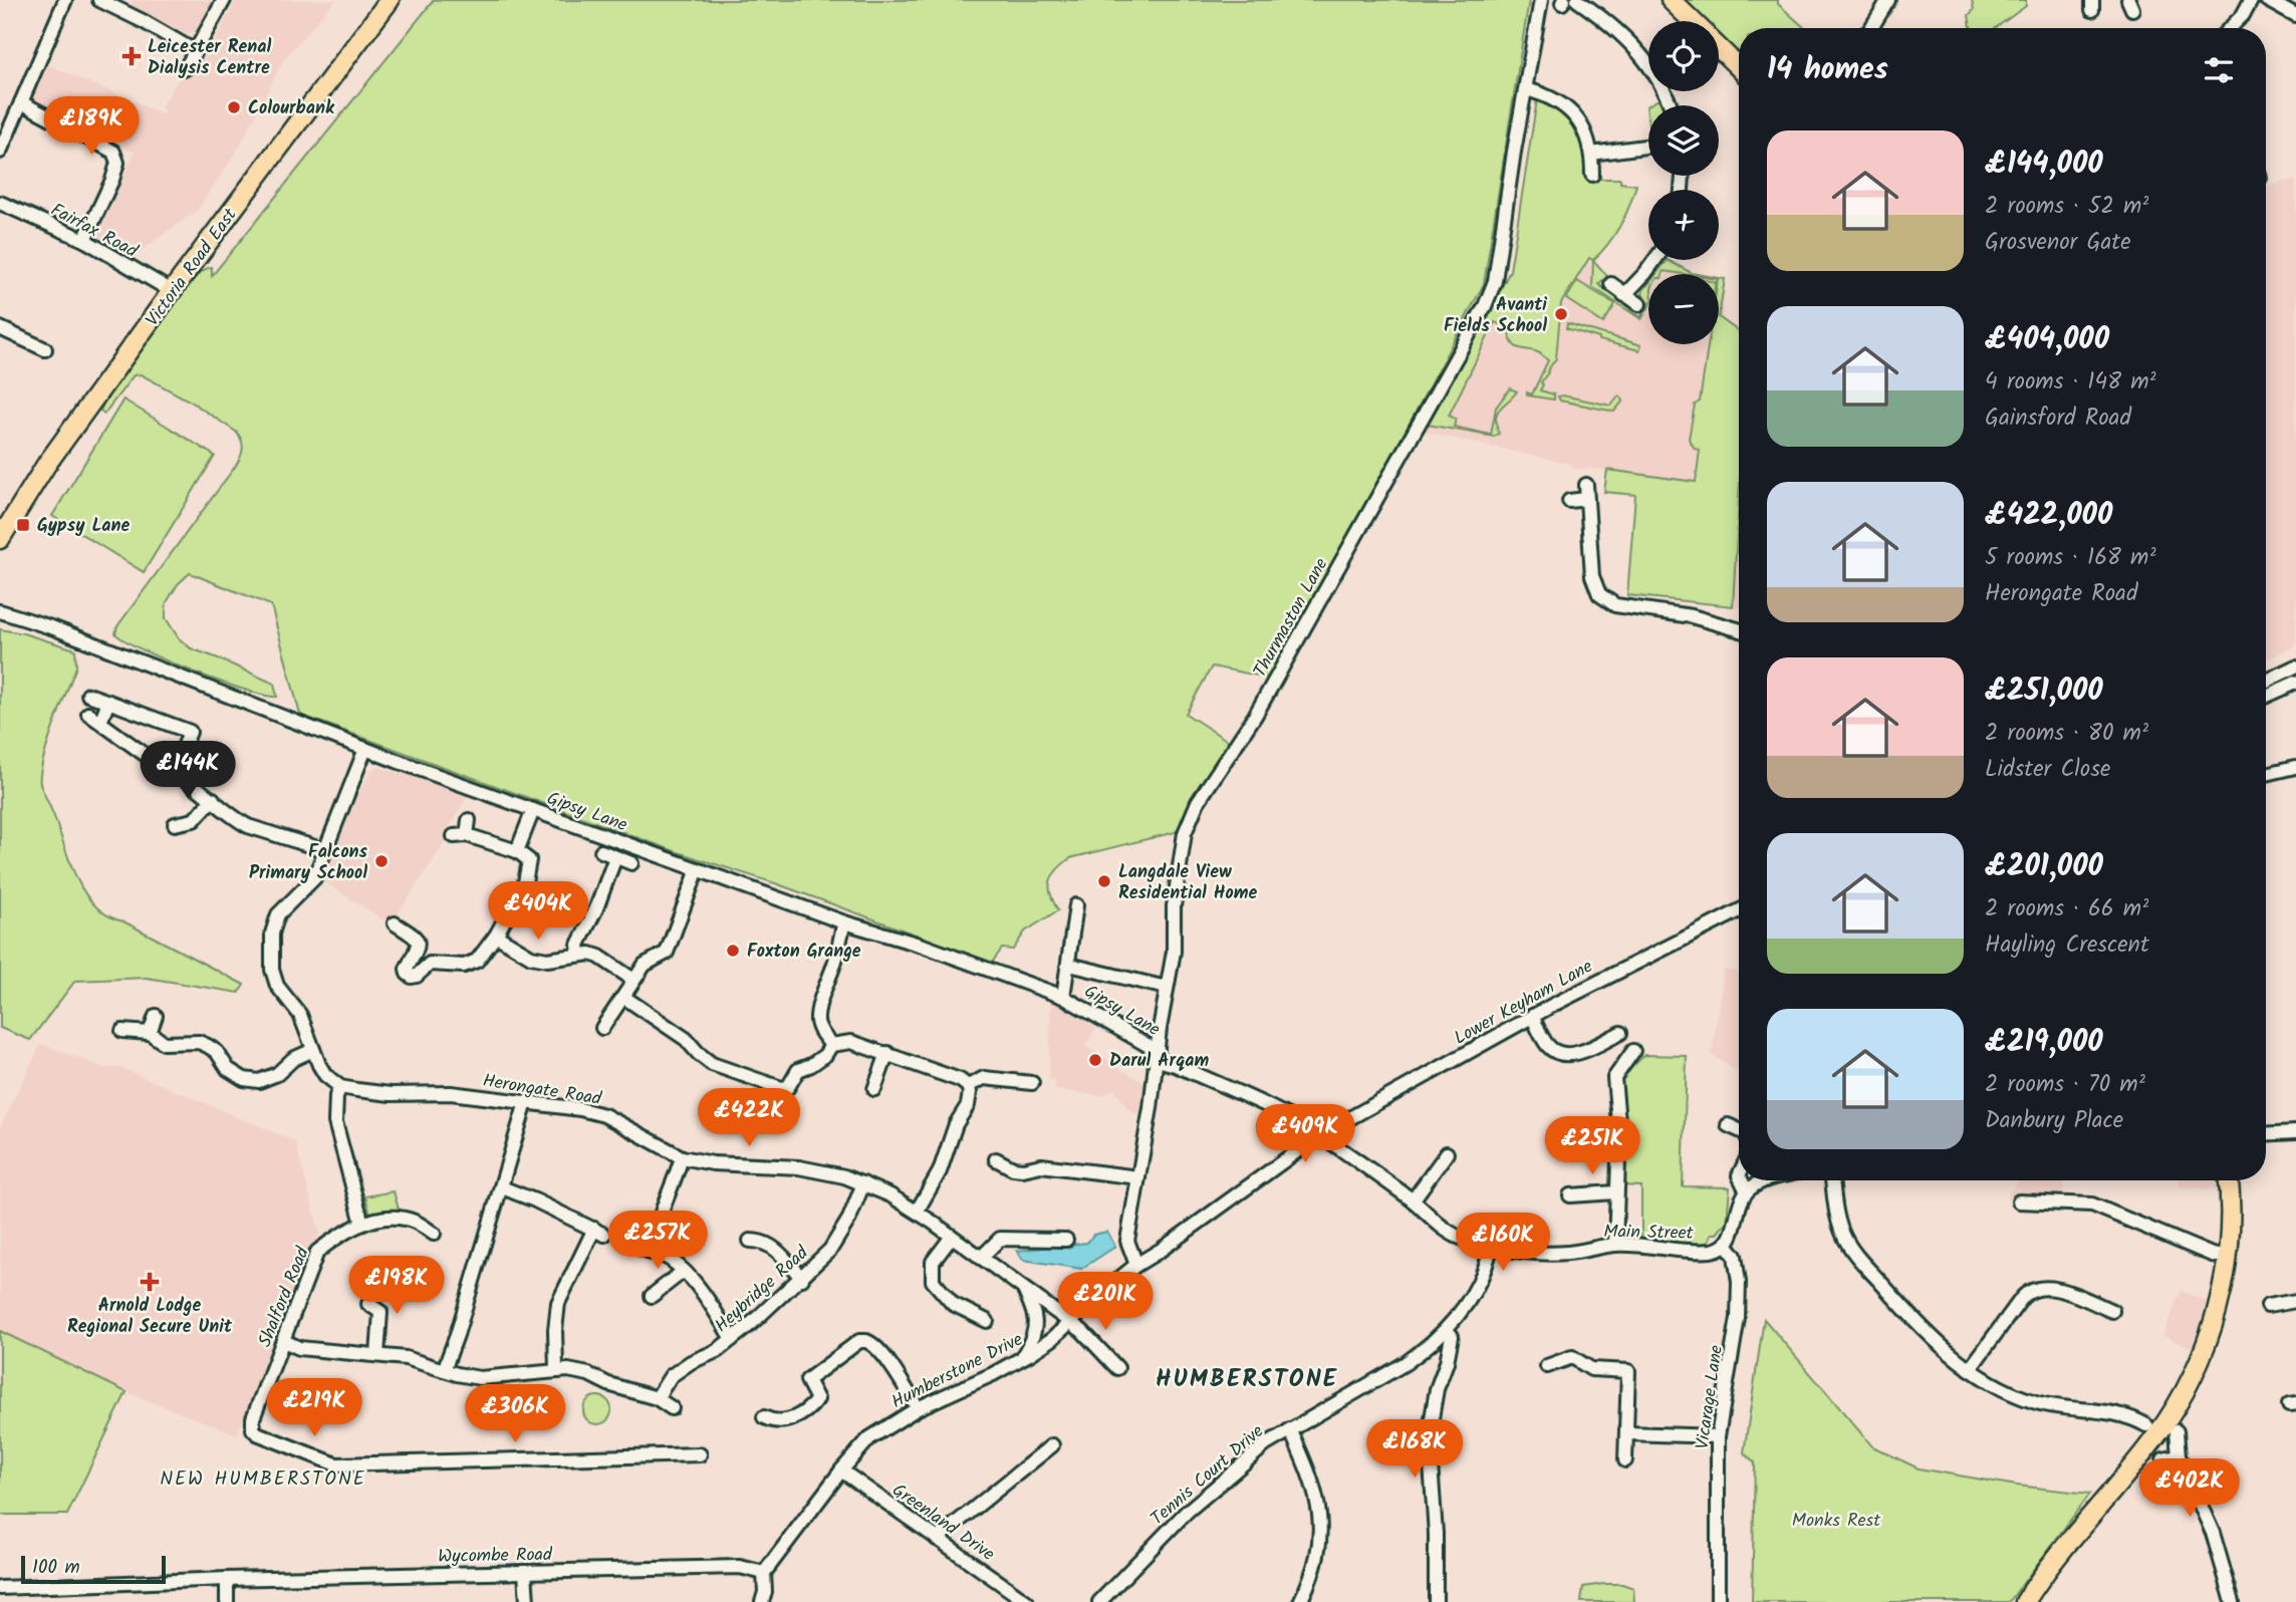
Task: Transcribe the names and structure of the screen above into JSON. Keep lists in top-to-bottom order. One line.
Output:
{"streets":{"highway":["Victoria Road East"],"street":["Fairfax Road","Thurmaston Lane","Gipsy Lane","Lower Keyham Lane","Herongate Road","Main Street","Heybridge Road","Shalford Road","Humberstone Drive","Vicarage Lane","Tennis Court Drive","Greenland Drive","Wycombe Road"]},"crossings":[["Fairfax Road","Victoria Road East"],["Thurmaston Lane","Gipsy Lane"],["Thurmaston Lane","Humberstone Drive"],["Gipsy Lane","Lower Keyham Lane"],["Gipsy Lane","Main Street"],["Gipsy Lane","Humberstone Drive"],["Lower Keyham Lane","Main Street"],["Lower Keyham Lane","Humberstone Drive"],["Herongate Road","Heybridge Road"],["Herongate Road","Humberstone Drive"],["Main Street","Humberstone Drive"],["Main Street","Vicarage Lane"],["Main Street","Tennis Court Drive"],["Humberstone Drive","Greenland Drive"],["Humberstone Drive","Wycombe Road"]],"districts":["HUMBERSTONE","NEW HUMBERSTONE"],"parks":["Monks Rest"],"places":{"health":["Leicester Renal Dialysis Centre","Arnold Lodge Regional Secure Unit"],"other":["Colourbank","Avanti Fields School","Falcons Primary School","Langdale View Residential Home","Foxton Grange","Darul Arqam"],"transit":["Gypsy Lane"]},"scale_bar":"100 m","page":{"map_buttons":["+","−"],"heading":"14 homes","price":["£189K","£144K","£404K","£422K","£409K","£251K","£257K","£160K","£198K","£201K","£219K","£306K","£168K","£402K"],"list":[{"name":"£144,000","note":"2 rooms · 52 m² · Grosvenor Gate"},{"name":"£404,000","note":"4 rooms · 148 m² · Gainsford Road"},{"name":"£422,000","note":"5 rooms · 168 m² · Herongate Road"},{"name":"£251,000","note":"2 rooms · 80 m² · Lidster Close"},{"name":"£201,000","note":"2 rooms · 66 m² · Hayling Crescent"},{"name":"£219,000","note":"2 rooms · 70 m² · Danbury Place"}],"scale":"100 m"}}
